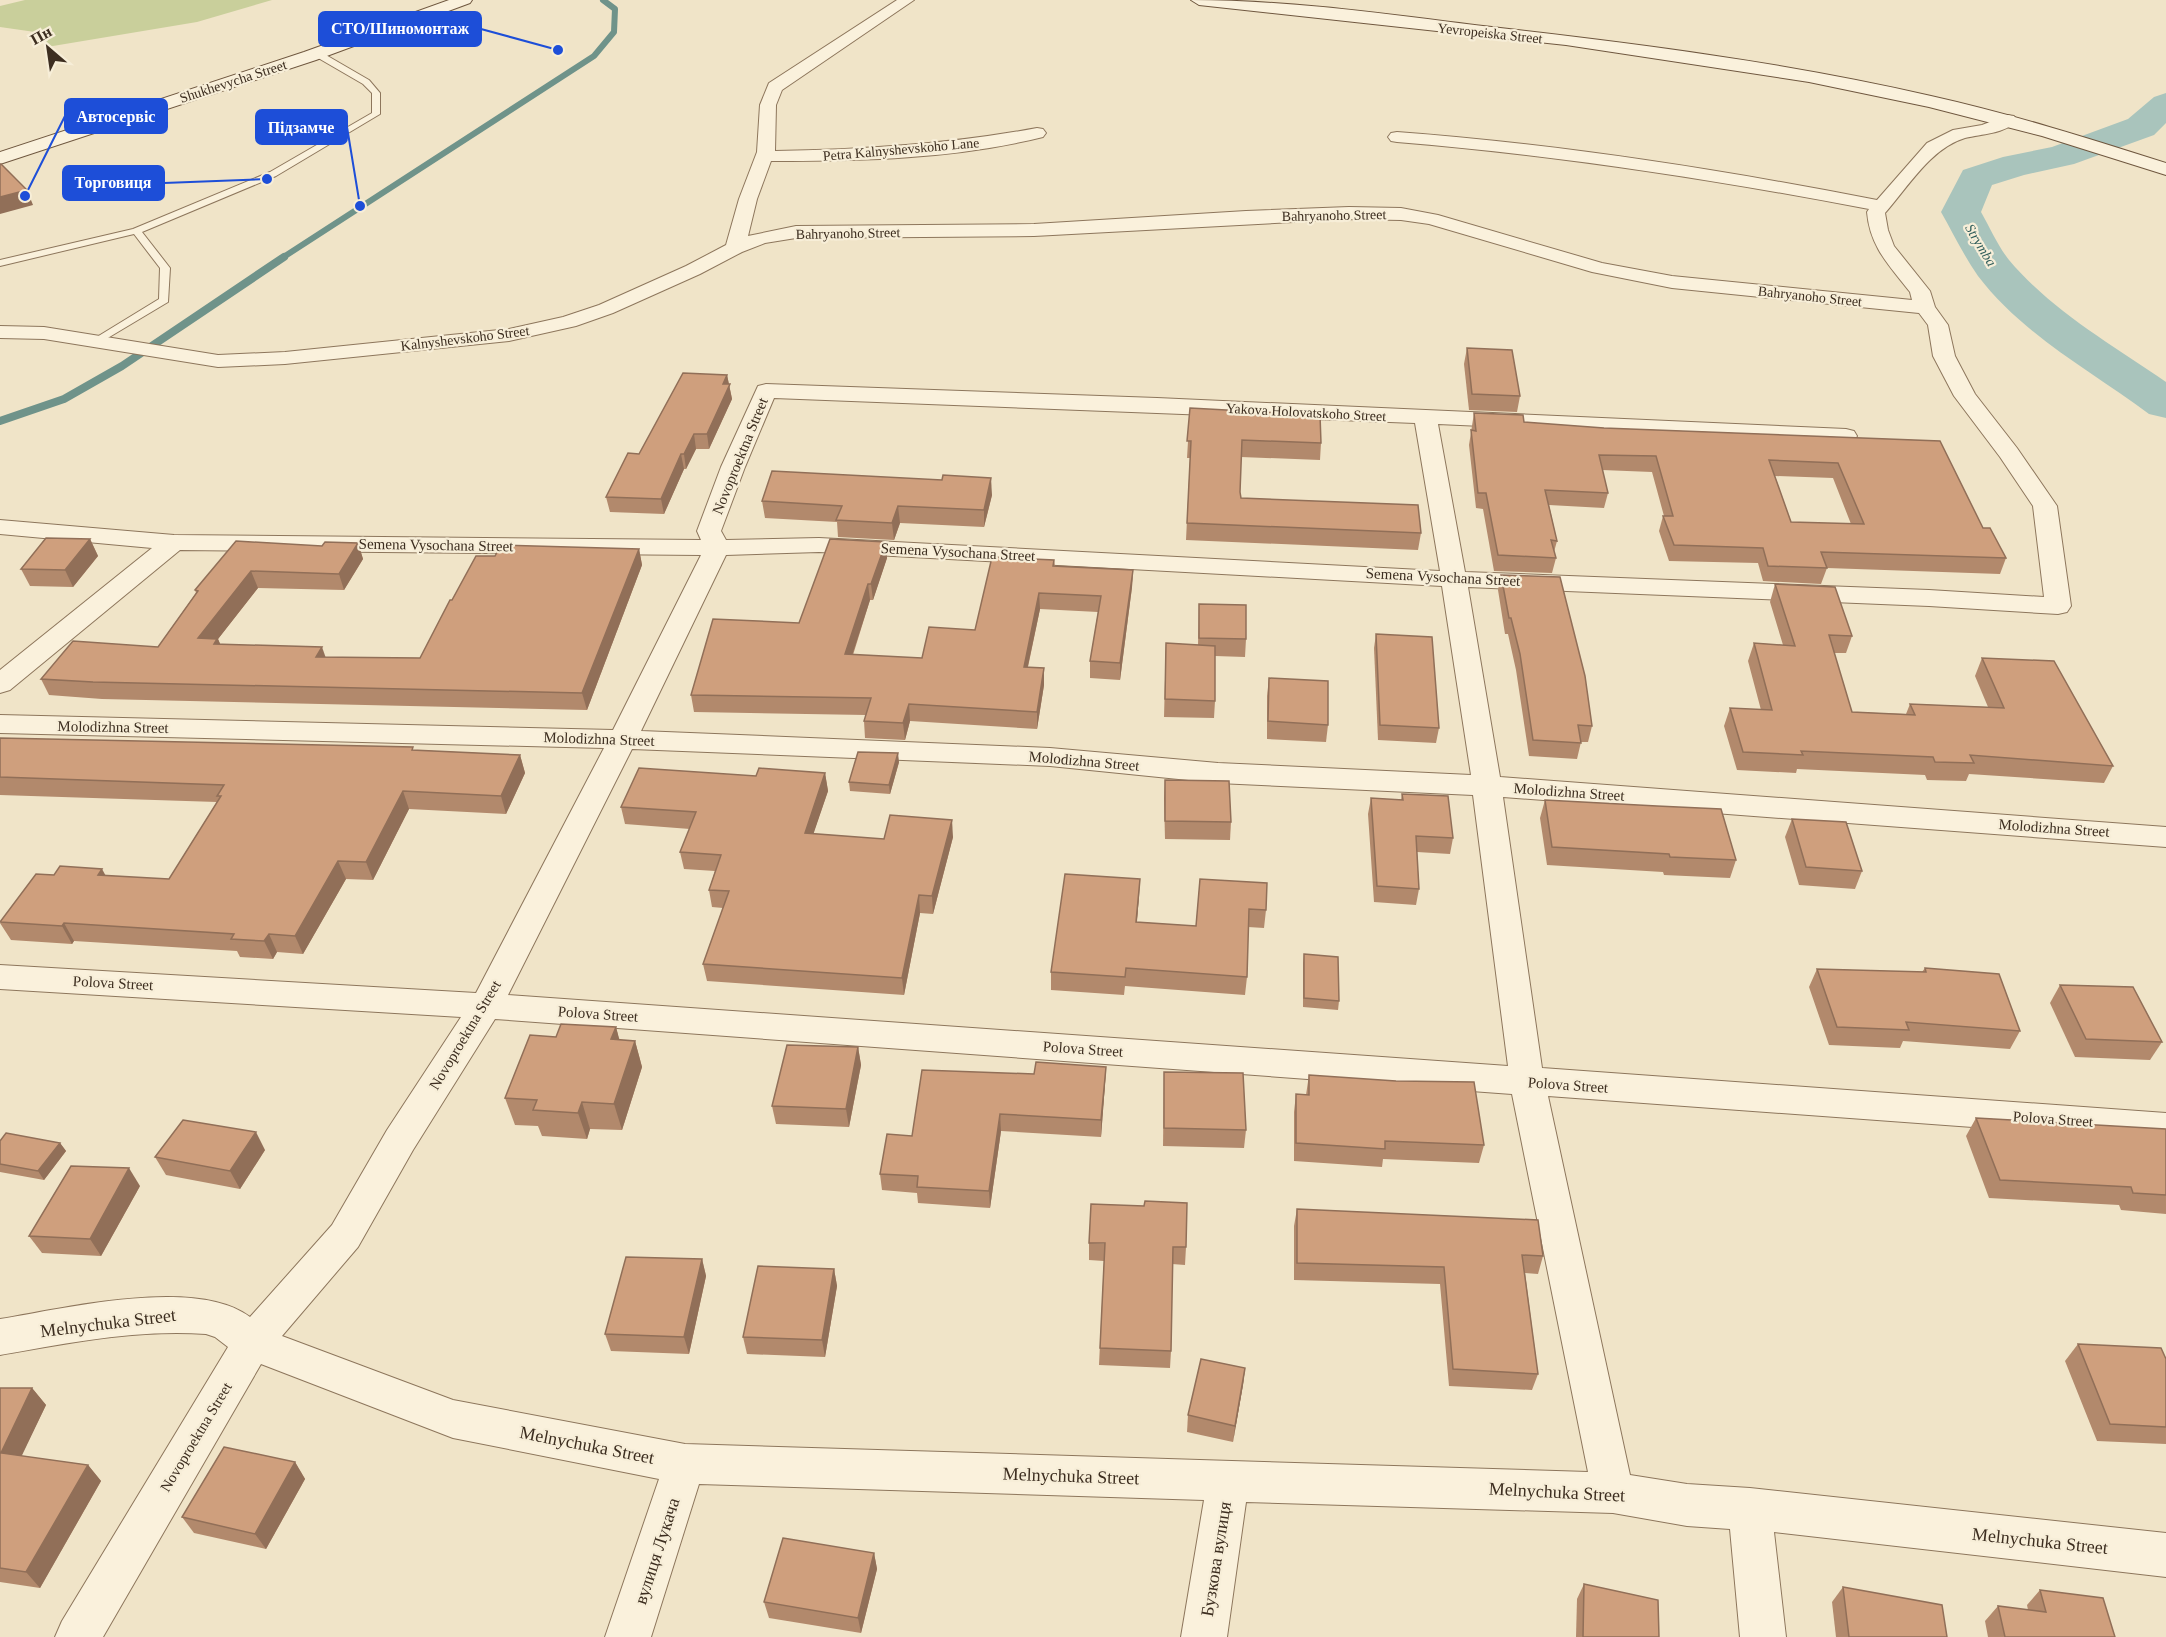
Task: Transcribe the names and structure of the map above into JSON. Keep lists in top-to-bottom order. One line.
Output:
{"streets":{"main road":["Yevropeiska Street","Shukhevycha Street"],"street":["Petra Kalnyshevskoho Lane","Bahryanoho Street","Kalnyshevskoho Street","Yakova Holovatskoho Street","Novoproektna Street","Semena Vysochana Street","Molodizhna Street","Polova Street","Melnychuka Street","вулиця Лукача","Бузкова вулиця"]},"crossings":[["Bahryanoho Street","Kalnyshevskoho Street"],["Bahryanoho Street","Semena Vysochana Street"],["Yakova Holovatskoho Street","Novoproektna Street"],["Novoproektna Street","Semena Vysochana Street"],["Novoproektna Street","Molodizhna Street"],["Novoproektna Street","Polova Street"],["Novoproektna Street","Melnychuka Street"],["Melnychuka Street","вулиця Лукача"],["Melnychuka Street","Бузкова вулиця"]],"water":["Strymba"],"places":["СТО/Шиномонтаж","Торговиця","Автосервіс","Підзамче"],"north":"top left"}
